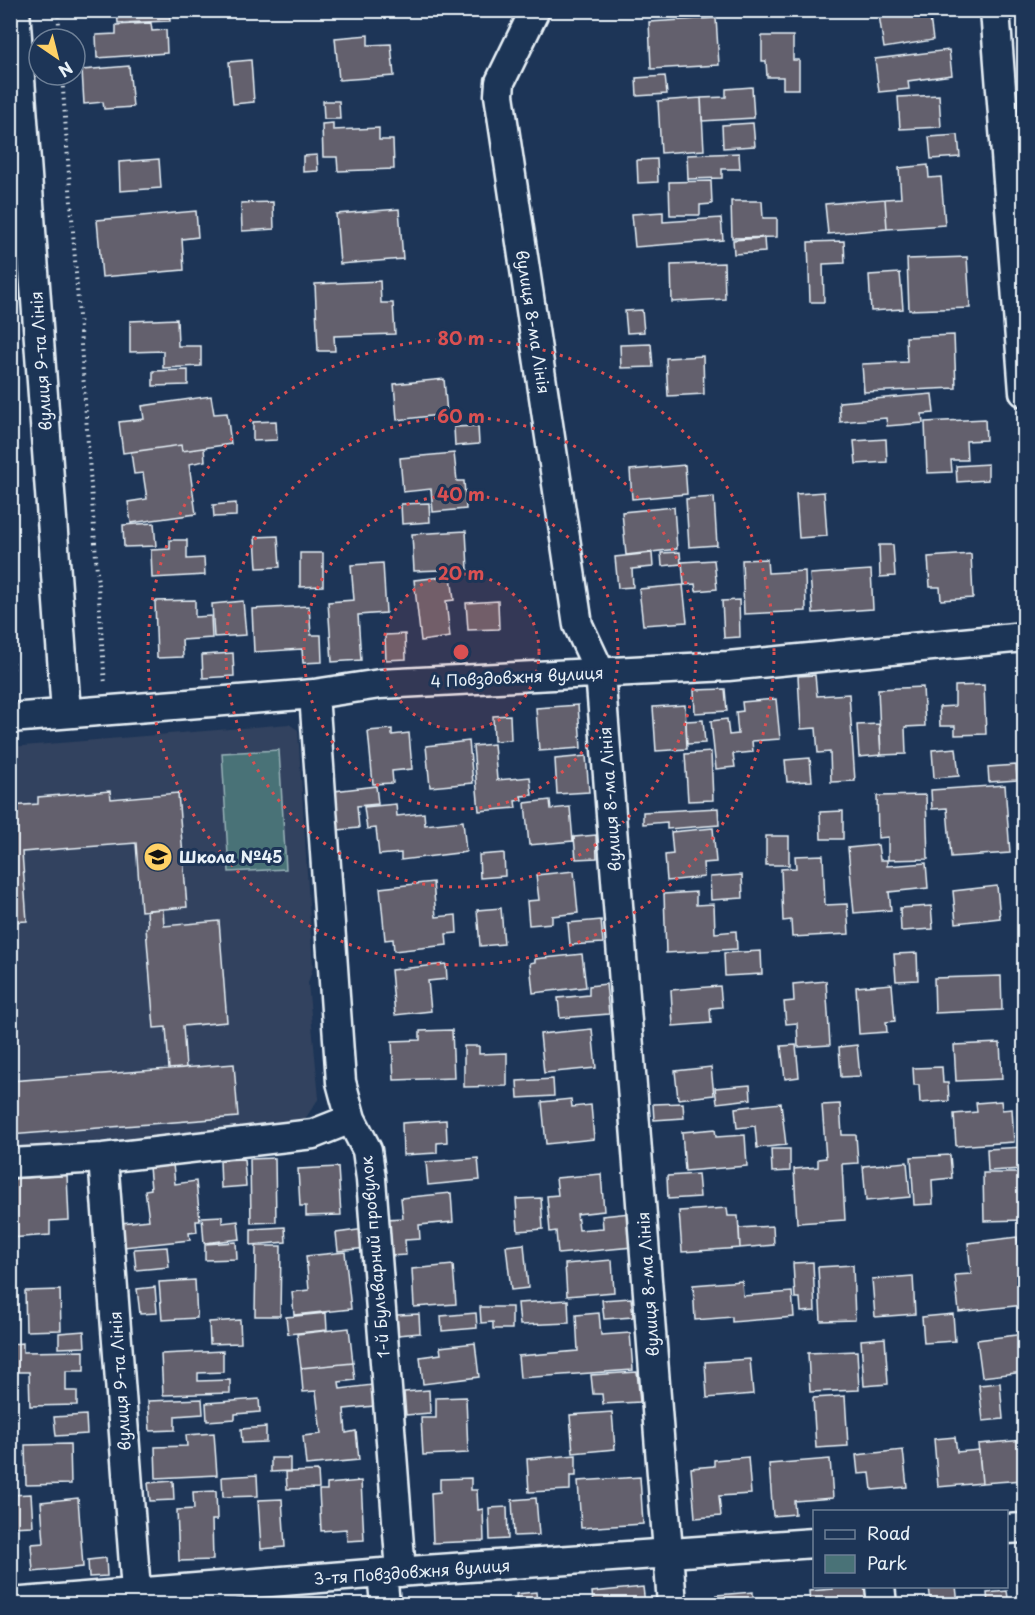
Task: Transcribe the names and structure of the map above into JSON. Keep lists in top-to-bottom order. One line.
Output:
{"streets":{"street":["вулиця 8-ма Лінія","вулиця 9-та Лінія","4 Повздовжня вулиця","1-й Бульварний провулок","3-тя Повздовжня вулиця"]},"crossings":[["вулиця 8-ма Лінія","4 Повздовжня вулиця"],["вулиця 8-ма Лінія","3-тя Повздовжня вулиця"],["вулиця 9-та Лінія","4 Повздовжня вулиця"],["вулиця 9-та Лінія","3-тя Повздовжня вулиця"],["4 Повздовжня вулиця","1-й Бульварний провулок"],["1-й Бульварний провулок","3-тя Повздовжня вулиця"]],"places":{"school or university":["Школа №45"]},"legend":["Road","Park"],"north":"bottom right","rings":["80 m","60 m","40 m","20 m"]}
